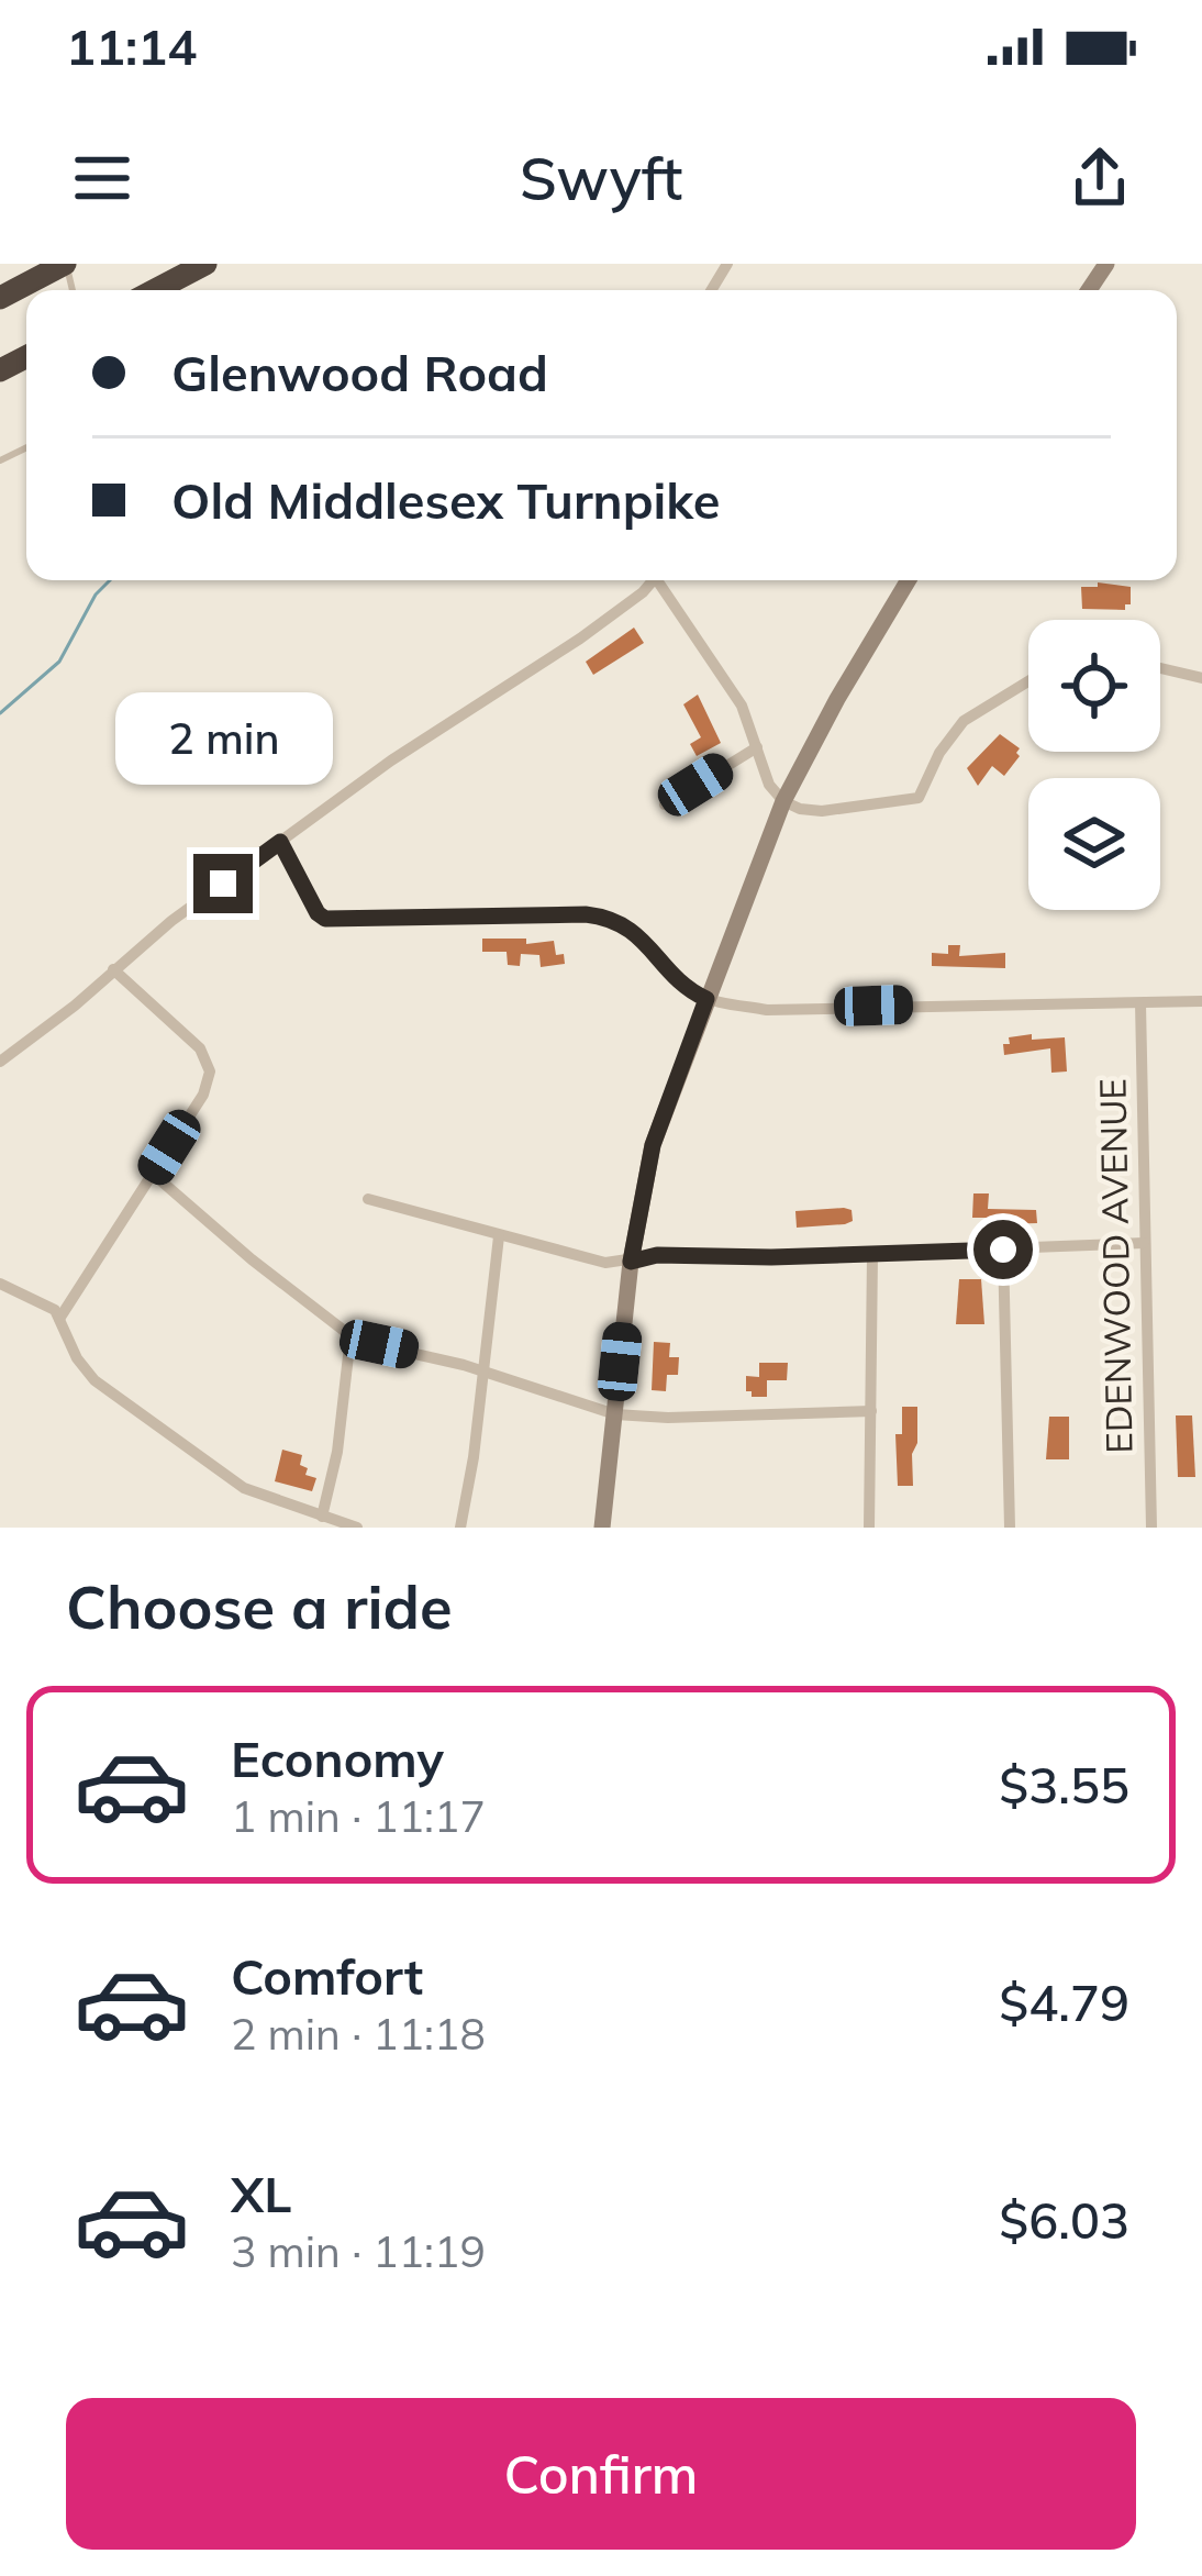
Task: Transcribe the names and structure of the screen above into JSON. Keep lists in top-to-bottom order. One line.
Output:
{"streets":{"street":["EDENWOOD AVENUE"]},"page":{"status":"11:14","header":"Swyft","banner":["Glenwood Road","Old Middlesex Turnpike"],"bubble":"2 min","heading":"Choose a ride","list":[{"name":"Economy","note":"1 min · 11:17","value":"$3.55"},{"name":"Comfort","note":"2 min · 11:18","value":"$4.79"},{"name":"XL","note":"3 min · 11:19","value":"$6.03"}],"buttons":"Confirm"}}
